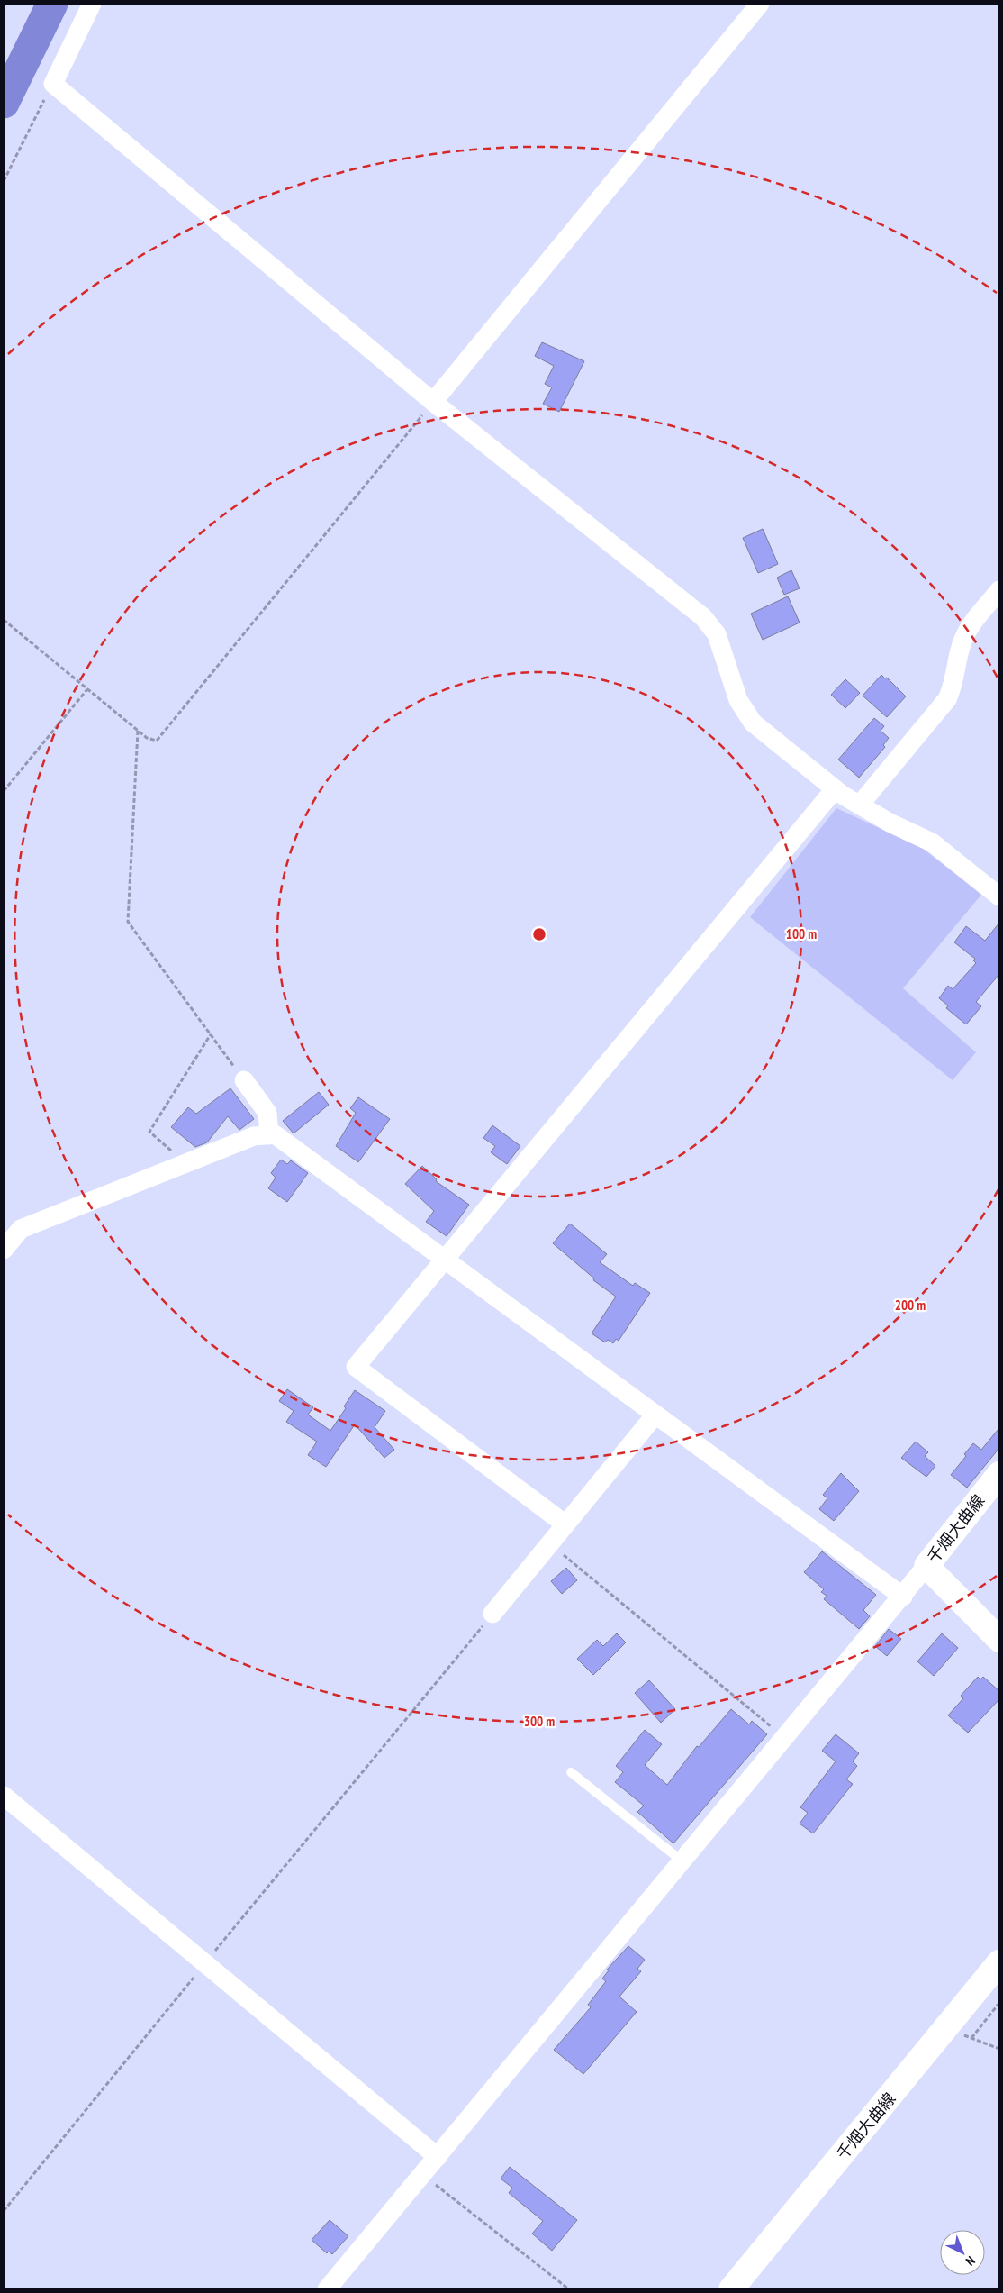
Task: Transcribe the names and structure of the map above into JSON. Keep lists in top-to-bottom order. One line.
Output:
{"streets":{"main road":["千畑大曲線"]},"north":"bottom right","rings":["100 m","200 m","300 m"]}
